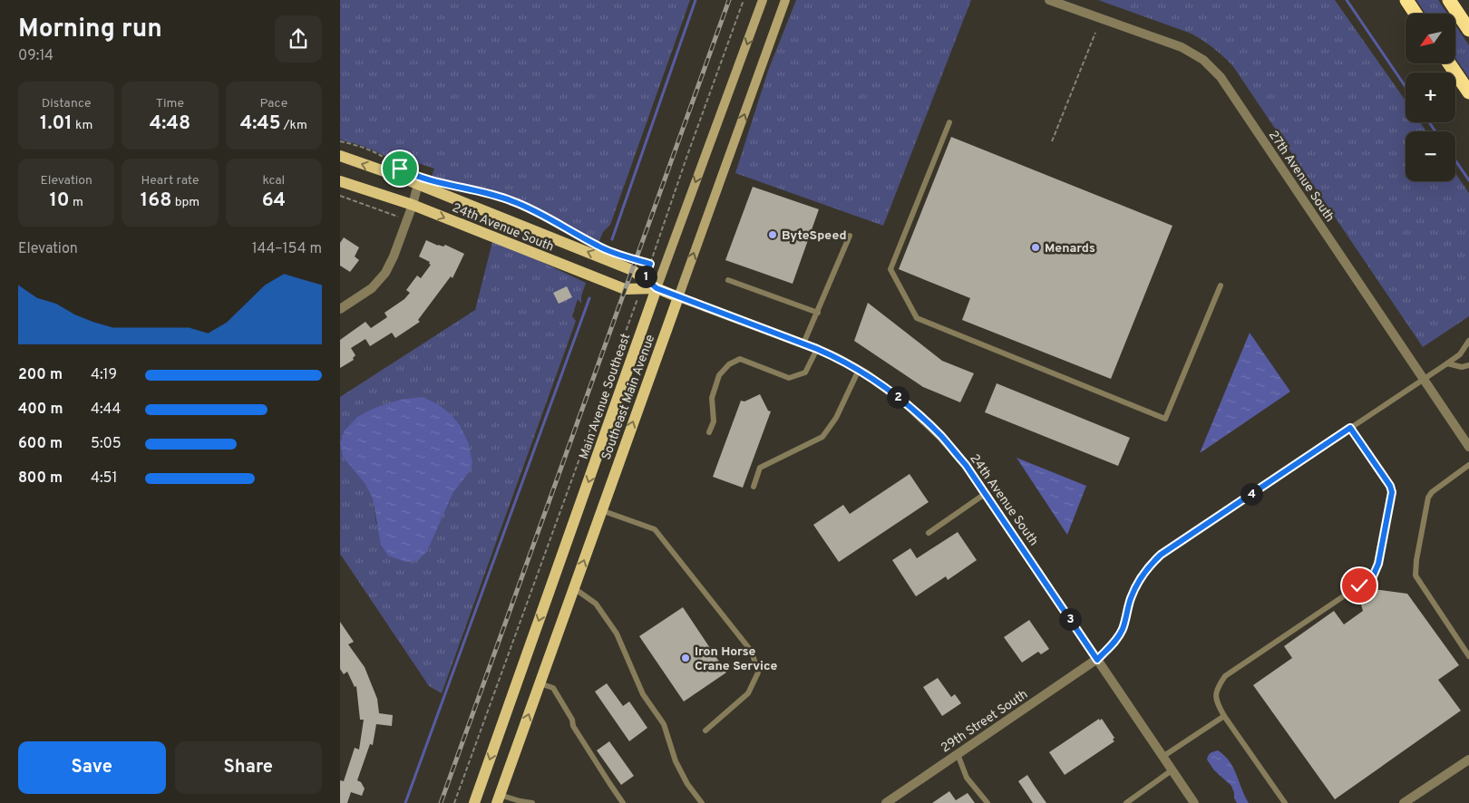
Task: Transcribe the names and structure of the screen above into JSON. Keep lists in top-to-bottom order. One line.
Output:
{"streets":{"main road":["24th Avenue South","Main Avenue Southeast","Southeast Main Avenue"],"street":["27th Avenue South","29th Street South"]},"crossings":[["24th Avenue South","Main Avenue Southeast"],["24th Avenue South","Southeast Main Avenue"],["24th Avenue South","29th Street South"]],"one_way":["Main Avenue Southeast","Southeast Main Avenue"],"places":["ByteSpeed","Menards","Iron Horse Crane Service"],"north":"bottom left","page":{"heading":["Morning run","09:14"],"map_buttons":["+","−"],"stats":[["Distance","1.01 km"],["Time","4:48"],["Pace","4:45 /km"],["Elevation","10 m"],["Heart rate","168 bpm"],["kcal","64"]],"chart":["Elevation","144–154 m"],"pins":["1","2","4","3"],"list":[{"name":"200 m","note":"4:19"},{"name":"400 m","note":"4:44"},{"name":"600 m","note":"5:05"},{"name":"800 m","note":"4:51"}],"buttons":["Save","Share"]}}
